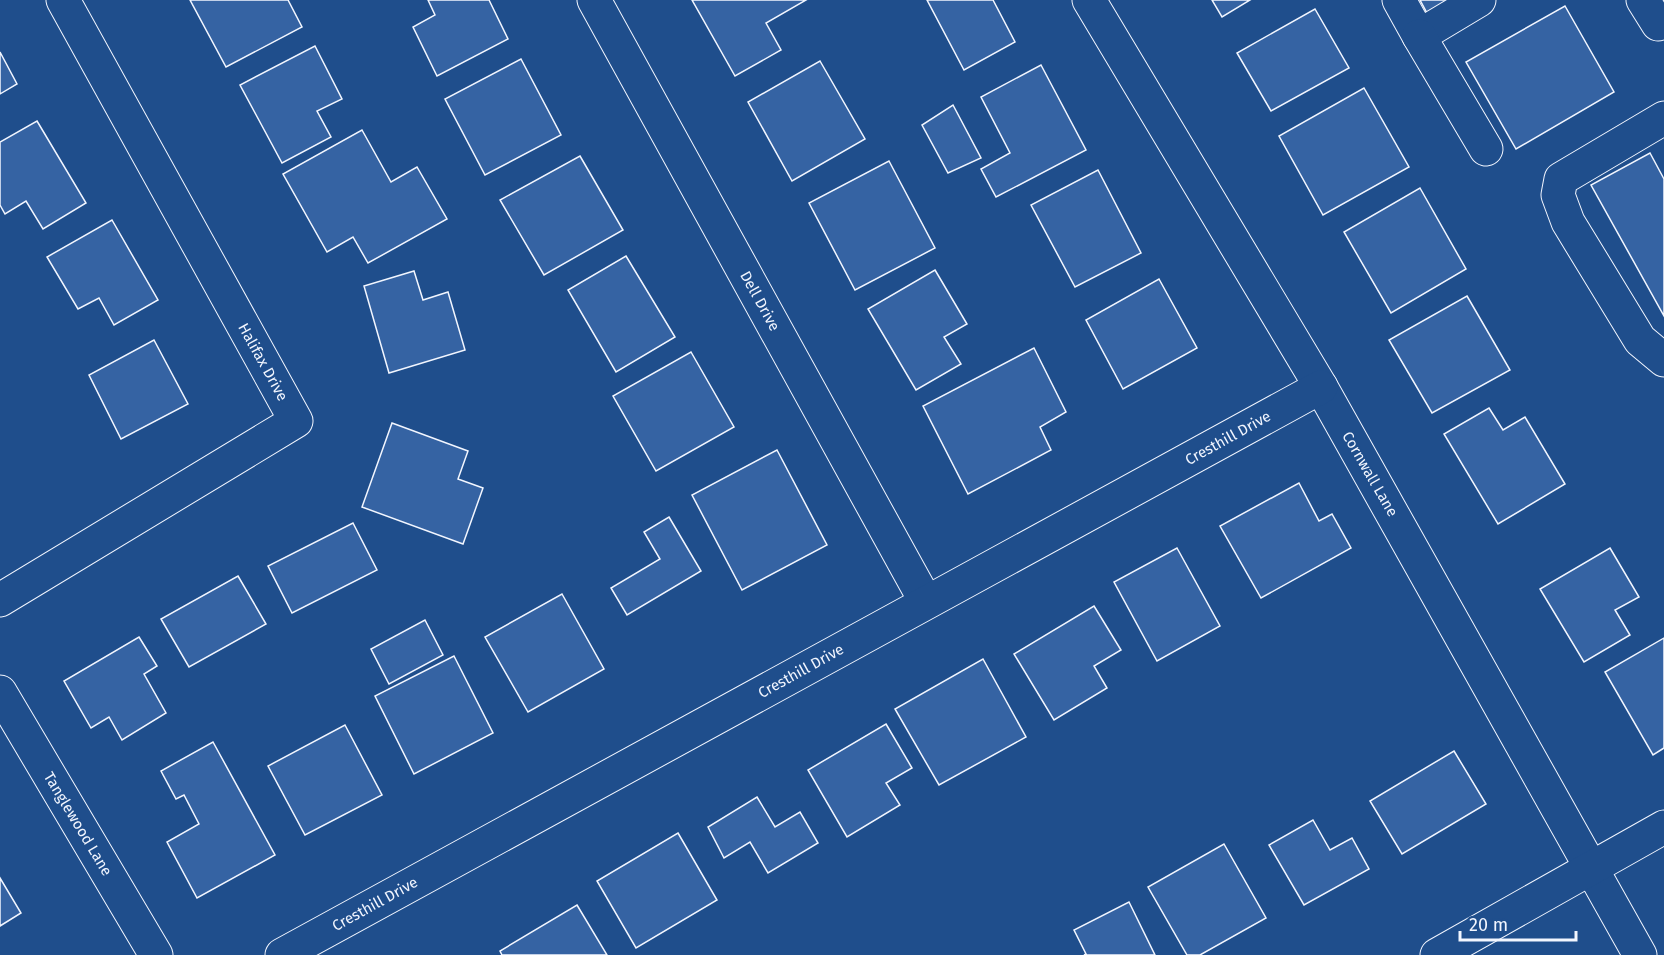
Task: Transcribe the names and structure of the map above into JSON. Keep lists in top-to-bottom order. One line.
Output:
{"streets":{"street":["Dell Drive","Halifax Drive","Cresthill Drive","Cornwall Lane","Tanglewood Lane"]},"crossings":[["Dell Drive","Cresthill Drive"],["Cresthill Drive","Cornwall Lane"]],"scale_bar":"20 m"}
